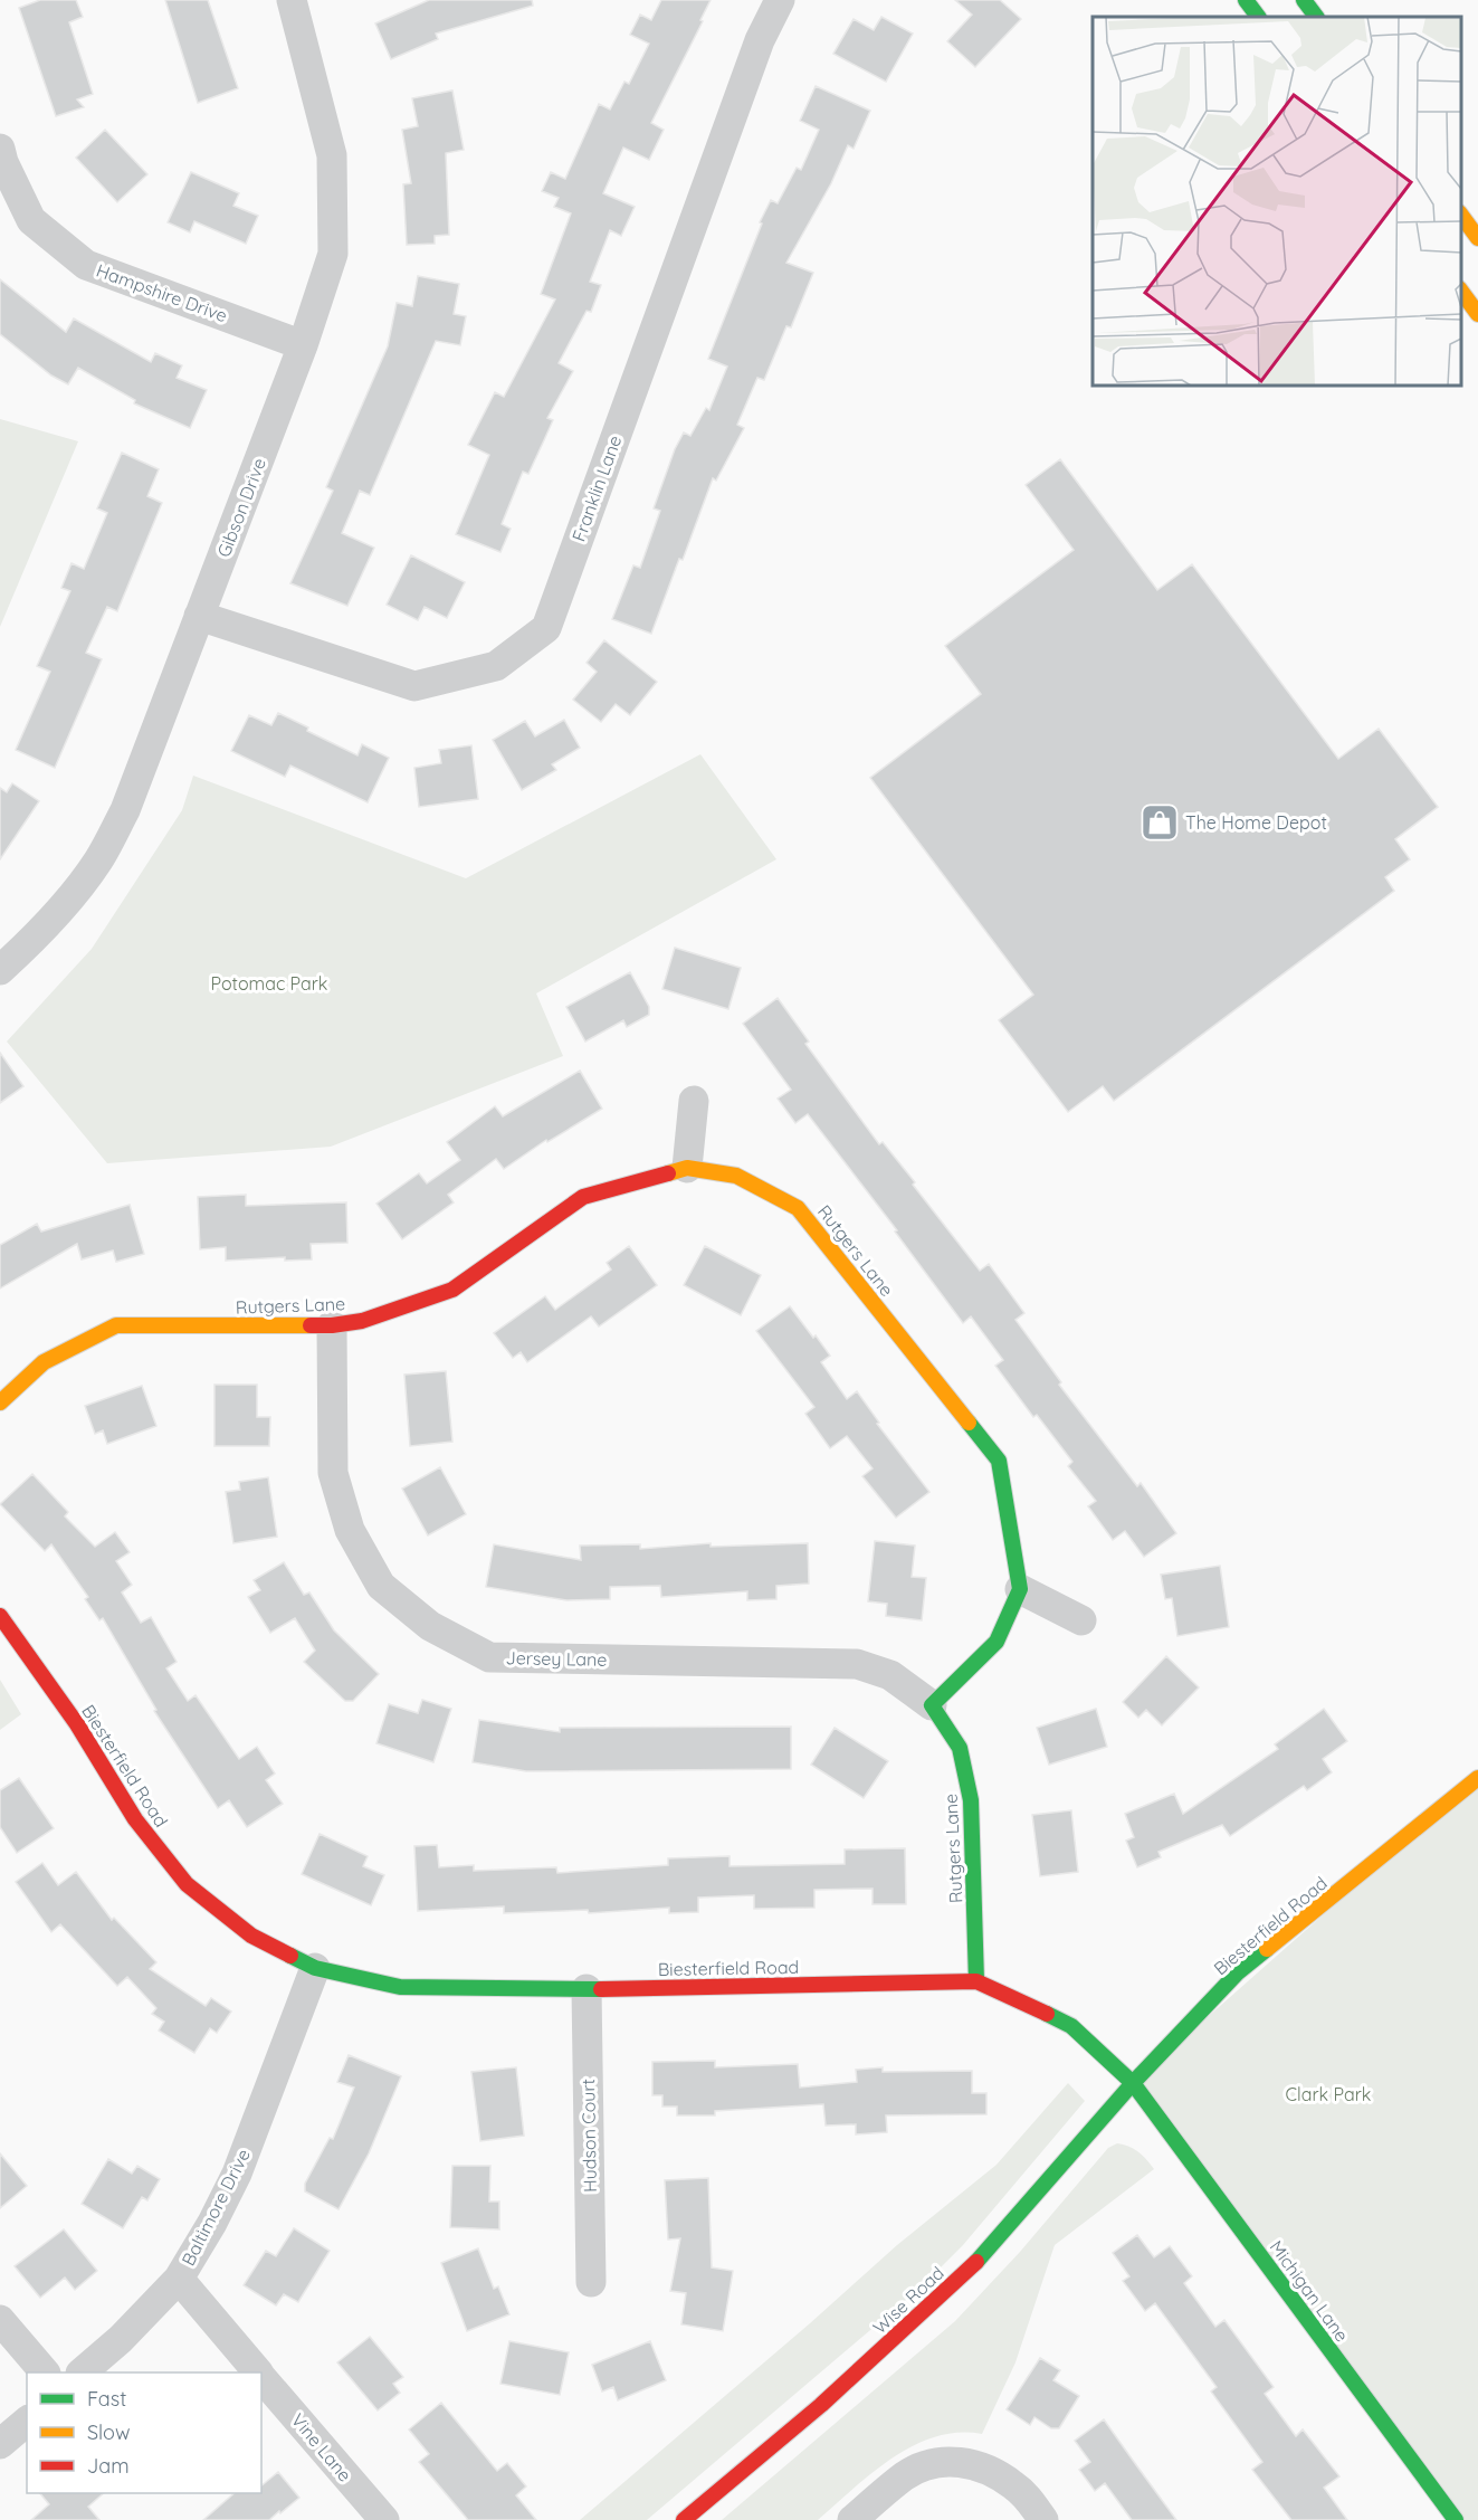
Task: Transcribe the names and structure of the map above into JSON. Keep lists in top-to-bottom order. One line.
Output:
{"streets":{"street":["Hampshire Drive","Franklin Lane","Gibson Drive","Rutgers Lane","Jersey Lane","Biesterfield Road","Hudson Court","Baltimore Drive","Michigan Lane","Wise Road","Vine Lane"]},"crossings":[["Hampshire Drive","Gibson Drive"],["Franklin Lane","Gibson Drive"],["Rutgers Lane","Jersey Lane"],["Rutgers Lane","Biesterfield Road"],["Biesterfield Road","Hudson Court"],["Biesterfield Road","Baltimore Drive"],["Biesterfield Road","Michigan Lane"],["Biesterfield Road","Wise Road"],["Baltimore Drive","Vine Lane"],["Michigan Lane","Wise Road"]],"parks":["Potomac Park","Clark Park"],"places":{"shop":["The Home Depot"]},"legend":["Fast","Slow","Jam"]}
